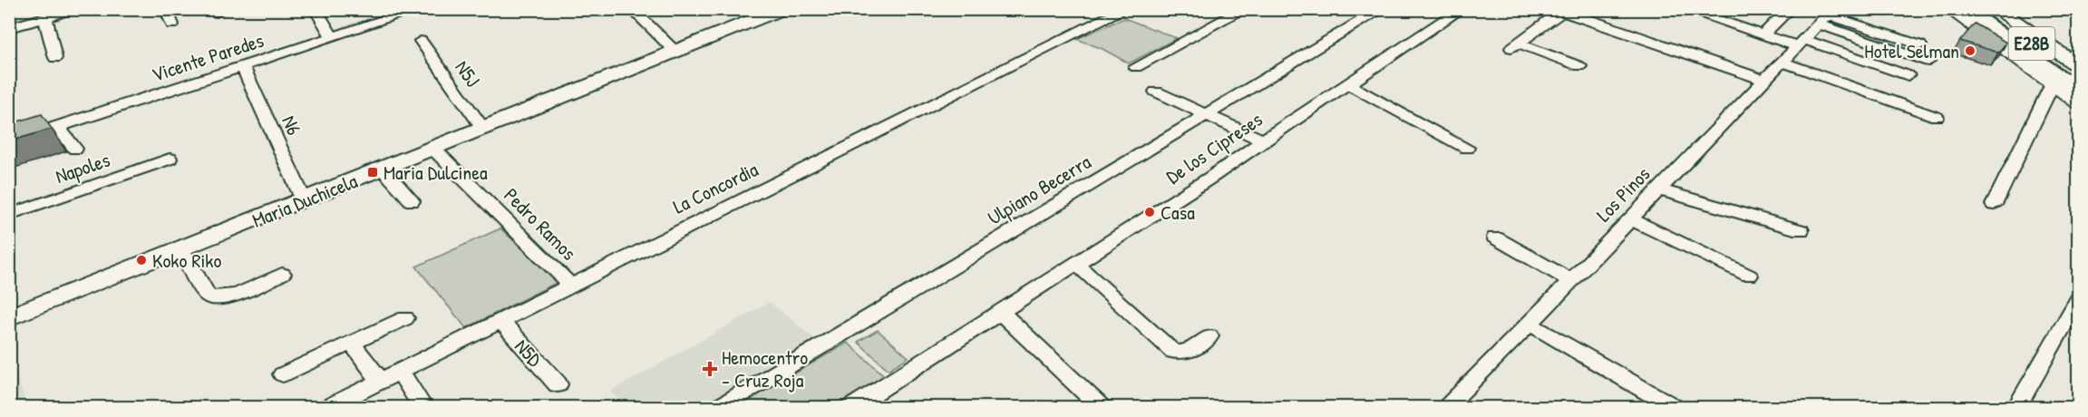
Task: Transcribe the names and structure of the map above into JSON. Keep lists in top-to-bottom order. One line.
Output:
{"streets":{"highway":["E28B"],"main road":["Maria Duchicela"],"street":["Vicente Paredes","N5J","N6","De los Cipreses","Napoles","La Concordia","Ulpiano Becerra","Los Pinos","Pedro Ramos","N5D"]},"crossings":[["Vicente Paredes","N6"],["N5J","Maria Duchicela"],["N6","Maria Duchicela"],["La Concordia","Pedro Ramos"],["La Concordia","N5D"],["Maria Duchicela","Pedro Ramos"]],"places":{"other":["Hotel Selman","Casa","Koko Riko"],"transit":["Maria Dulcinea"],"health":["Hemocentro - Cruz Roja"]}}
